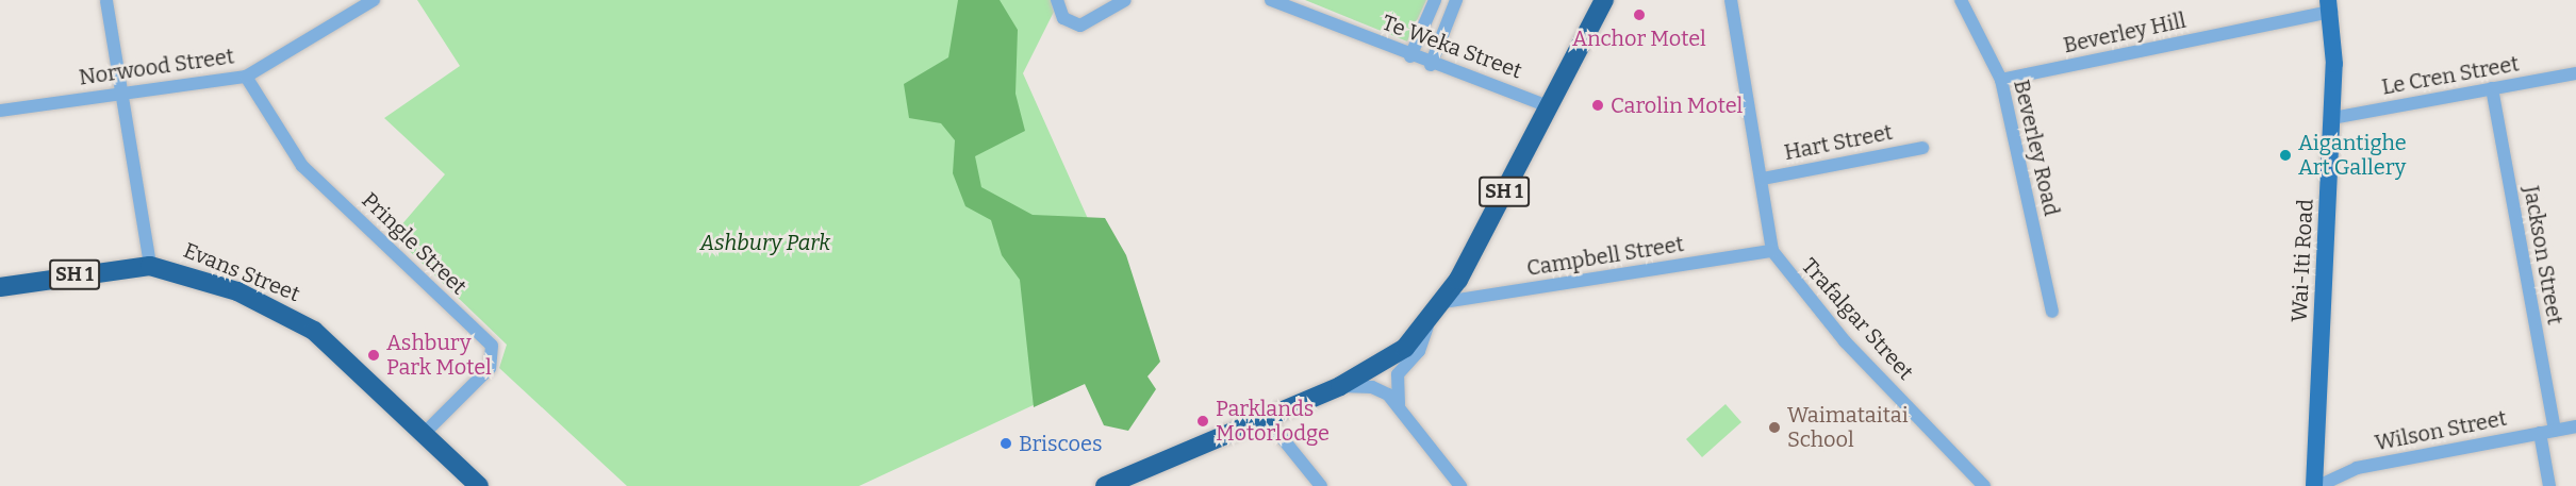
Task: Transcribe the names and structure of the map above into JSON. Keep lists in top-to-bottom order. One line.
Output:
{"streets":{"highway":["SH 1","Evans Street"],"main road":["Wai-Iti Road"],"street":["Beverley Hill","Te Weka Street","Norwood Street","Le Cren Street","Hart Street","Beverley Road","Pringle Street","Jackson Street","Campbell Street","Trafalgar Street","Wilson Street"]},"crossings":[["Beverley Hill","Beverley Road"],["Beverley Hill","Wai-Iti Road"],["Te Weka Street","SH 1"],["Norwood Street","Pringle Street"],["Le Cren Street","Jackson Street"],["Le Cren Street","Wai-Iti Road"],["Hart Street","Trafalgar Street"],["SH 1","Campbell Street"],["Pringle Street","Evans Street"],["Jackson Street","Wilson Street"],["Campbell Street","Trafalgar Street"],["Wai-Iti Road","Wilson Street"]],"parks":["Ashbury Park"],"places":["Anchor Motel","Carolin Motel","Aigantighe Art Gallery","Ashbury Park Motel","Parklands Motorlodge","Waimataitai School","Briscoes"]}
